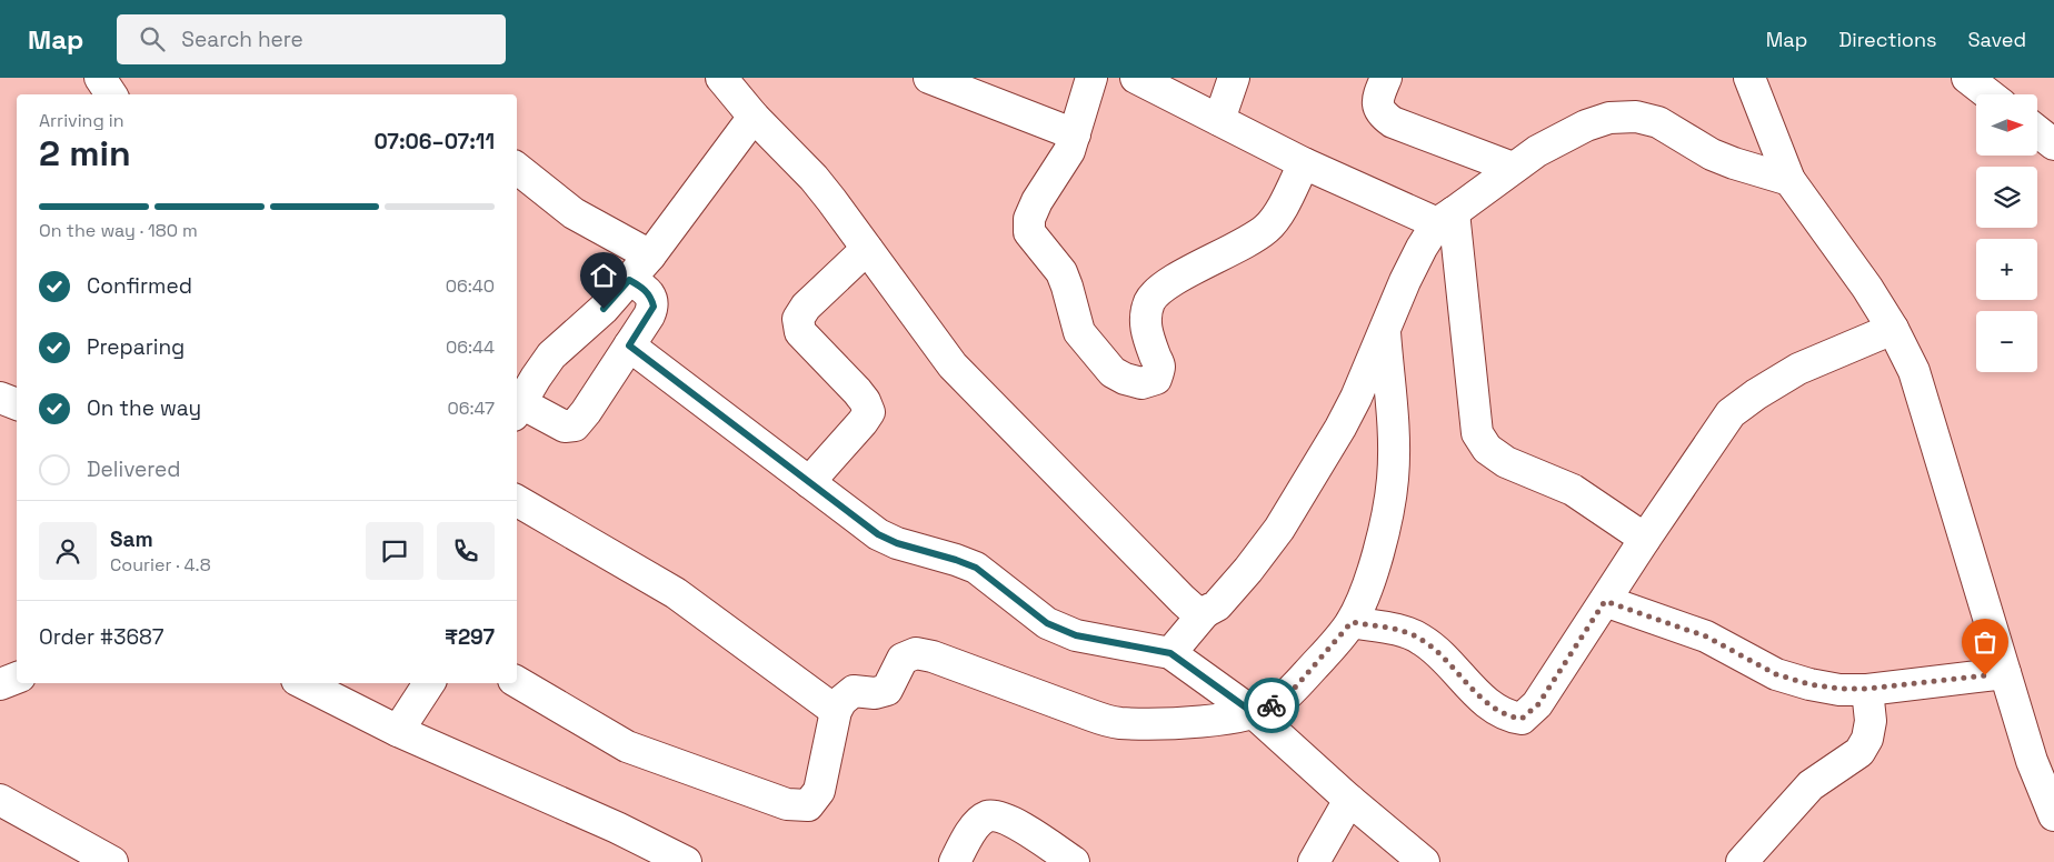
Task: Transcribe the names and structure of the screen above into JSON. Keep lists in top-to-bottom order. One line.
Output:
{"north":"right","page":{"header":"Map","search":"Search here","nav":["Map","Directions","Saved"],"map_buttons":["+","−"],"heading":["2 min","Arriving in","07:06–07:11"],"panel":["Sam","Courier · 4.8","Order #3687","₹297"],"bar":"On the way · 180 m","list":[["Confirmed","06:40"],["Preparing","06:44"],["On the way","06:47"],"Delivered"]}}
